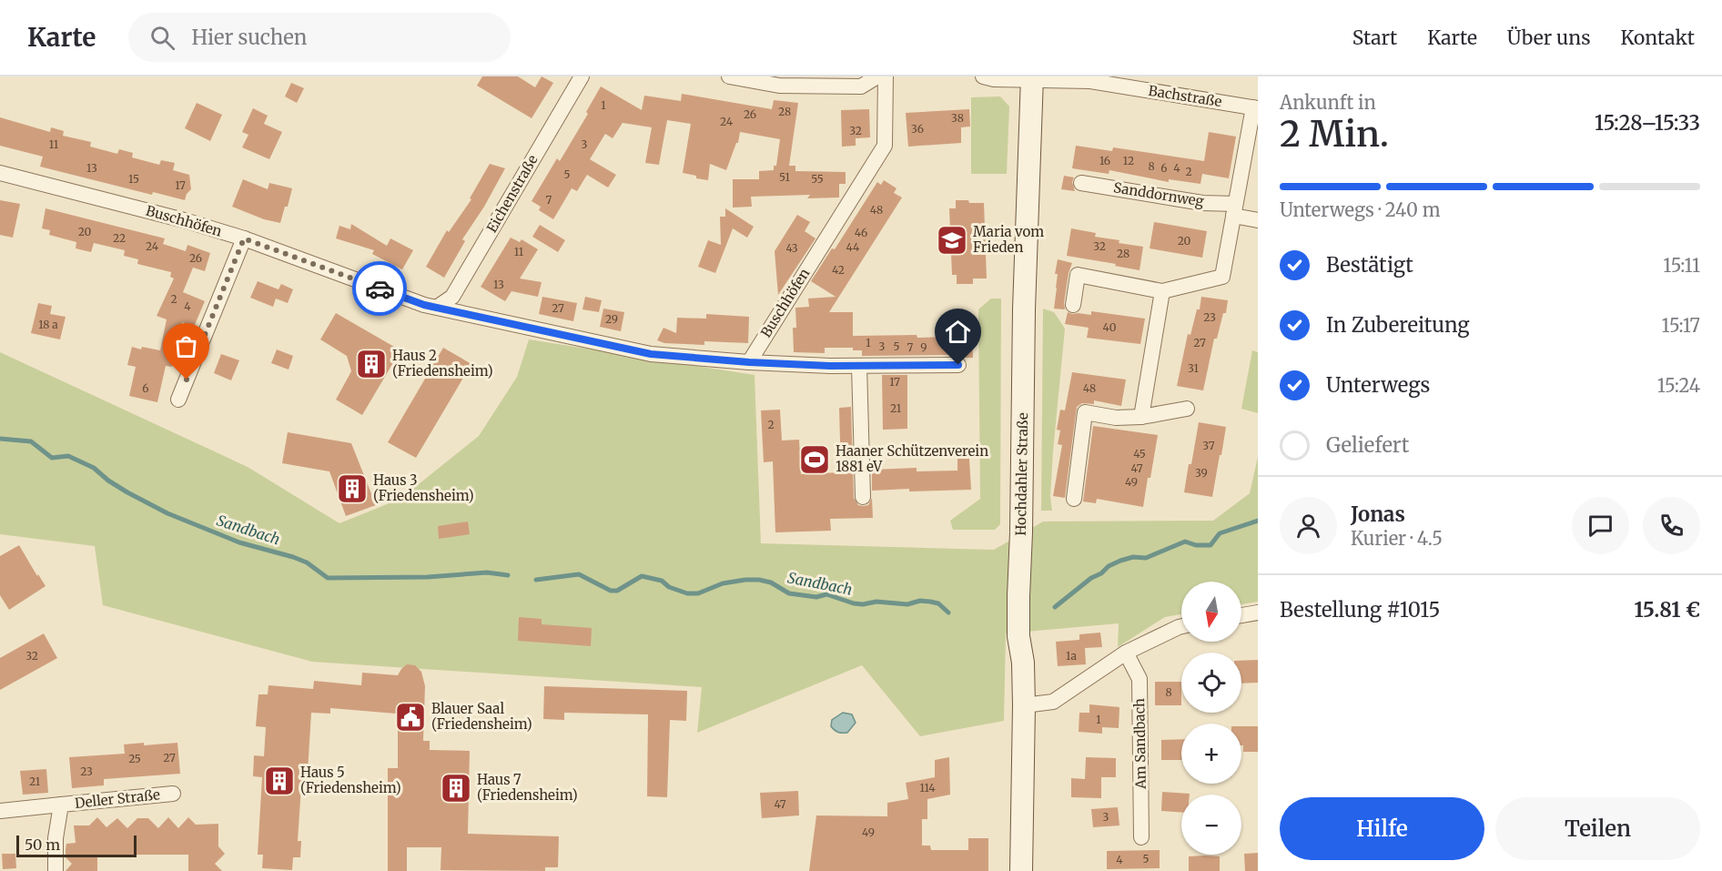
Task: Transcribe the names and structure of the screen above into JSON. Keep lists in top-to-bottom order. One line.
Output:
{"streets":{"street":["Bachstraße","Eichenstraße","Sanddornweg","Buschhöfen","Hochdahler Straße","Am Sandbach","Deller Straße"]},"crossings":[["Bachstraße","Hochdahler Straße"],["Eichenstraße","Buschhöfen"]],"water":["Sandbach"],"places":{"school or university":["Maria vom Frieden"],"building":["Haus 2 (Friedensheim)","Haus 3 (Friedensheim)","Haus 5 (Friedensheim)","Haus 7 (Friedensheim)"],"sports":["Haaner Schützenverein 1881 eV"],"public building":["Blauer Saal (Friedensheim)"]},"house_numbers":["1","28","26","38","24","36","32","11","3","16","12","8","13","6","4","2","5","51","15","55","17","7","48","20","46","22","20","24","32","44","43","11","28","26","42","13","2","4","27","23","29","18 a","40","1","27","3","5","7","9","31","17","6","48","21","2","37","45","47","39","49","32","1a","8","1","27","25","23","21","114","47","3","49","5","4"],"scale_bar":"50 m","north":"bottom","page":{"header":"Karte","search":"Hier suchen","nav":["Start","Karte","Über uns","Kontakt"],"heading":["2 Min.","Ankunft in","15:28–15:33"],"panel":["Jonas","Kurier · 4.5","Bestellung #1015","15.81 €"],"bar":"Unterwegs · 240 m","list":[["Bestätigt","15:11"],["In Zubereitung","15:17"],["Unterwegs","15:24"],"Geliefert"],"map_buttons":["+","−"],"buttons":["Hilfe","Teilen"],"scale":"50 m"}}
